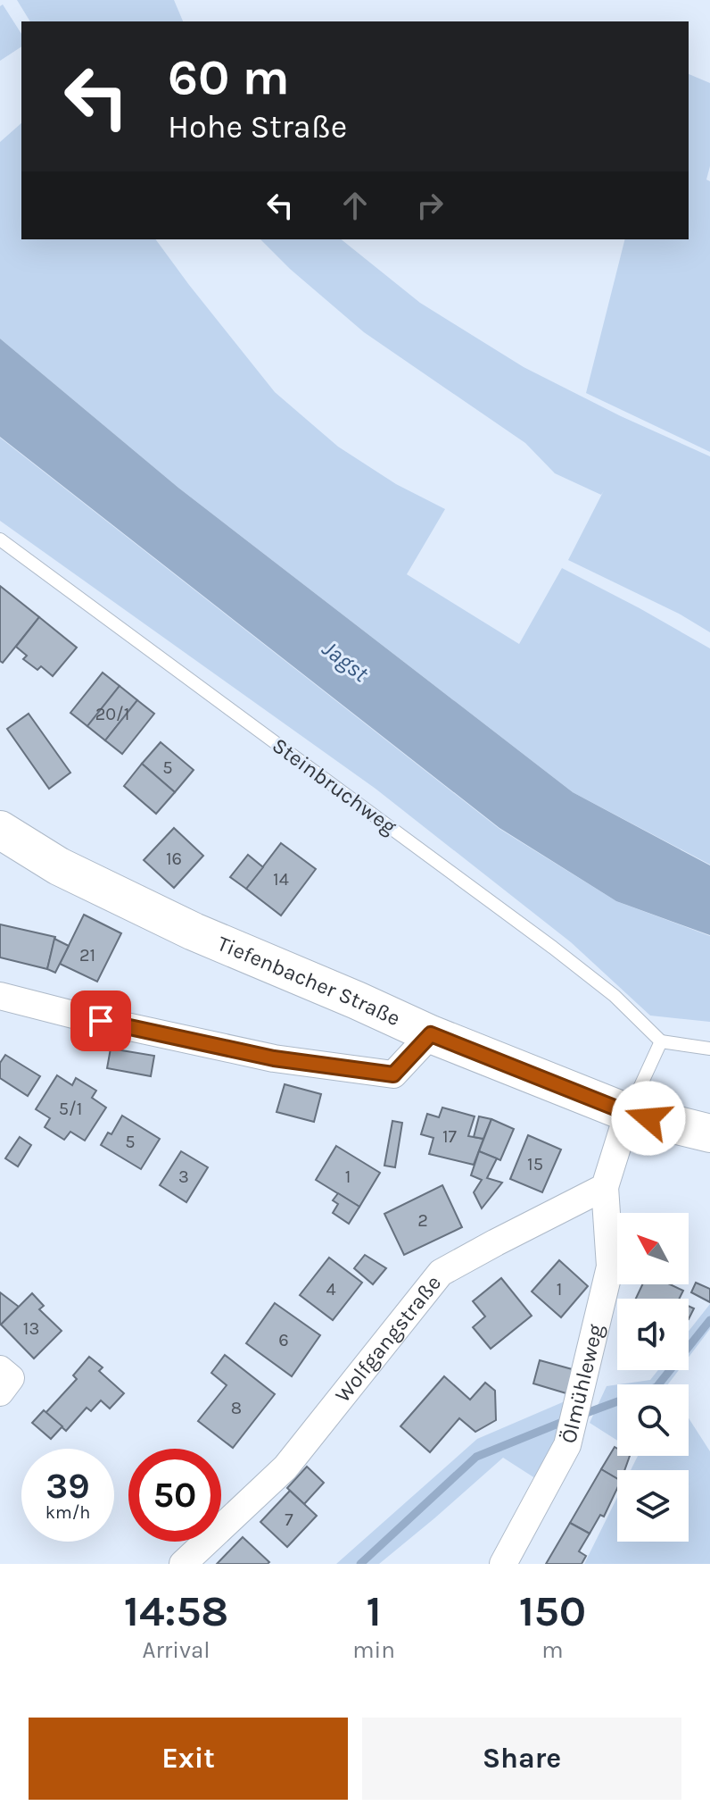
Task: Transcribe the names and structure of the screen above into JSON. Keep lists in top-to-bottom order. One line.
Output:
{"streets":{"main road":["Tiefenbacher Straße"],"street":["Wolfgangstraße","Ölmühleweg"],"lane":["Steinbruchweg"]},"crossings":[["Wolfgangstraße","Ölmühleweg"]],"water":["Jagst"],"house_numbers":["20/1","5","16","14","21","5/1","17","5","15","3","1","2","4","1","13","6","8","7"],"north":"top left","page":{"turn":["60 m","Hohe Straße"],"speed":"39 km/h","limit":"50","eta":["14:58","Arrival","1","min","150","m"],"buttons":["Exit","Share"]}}
